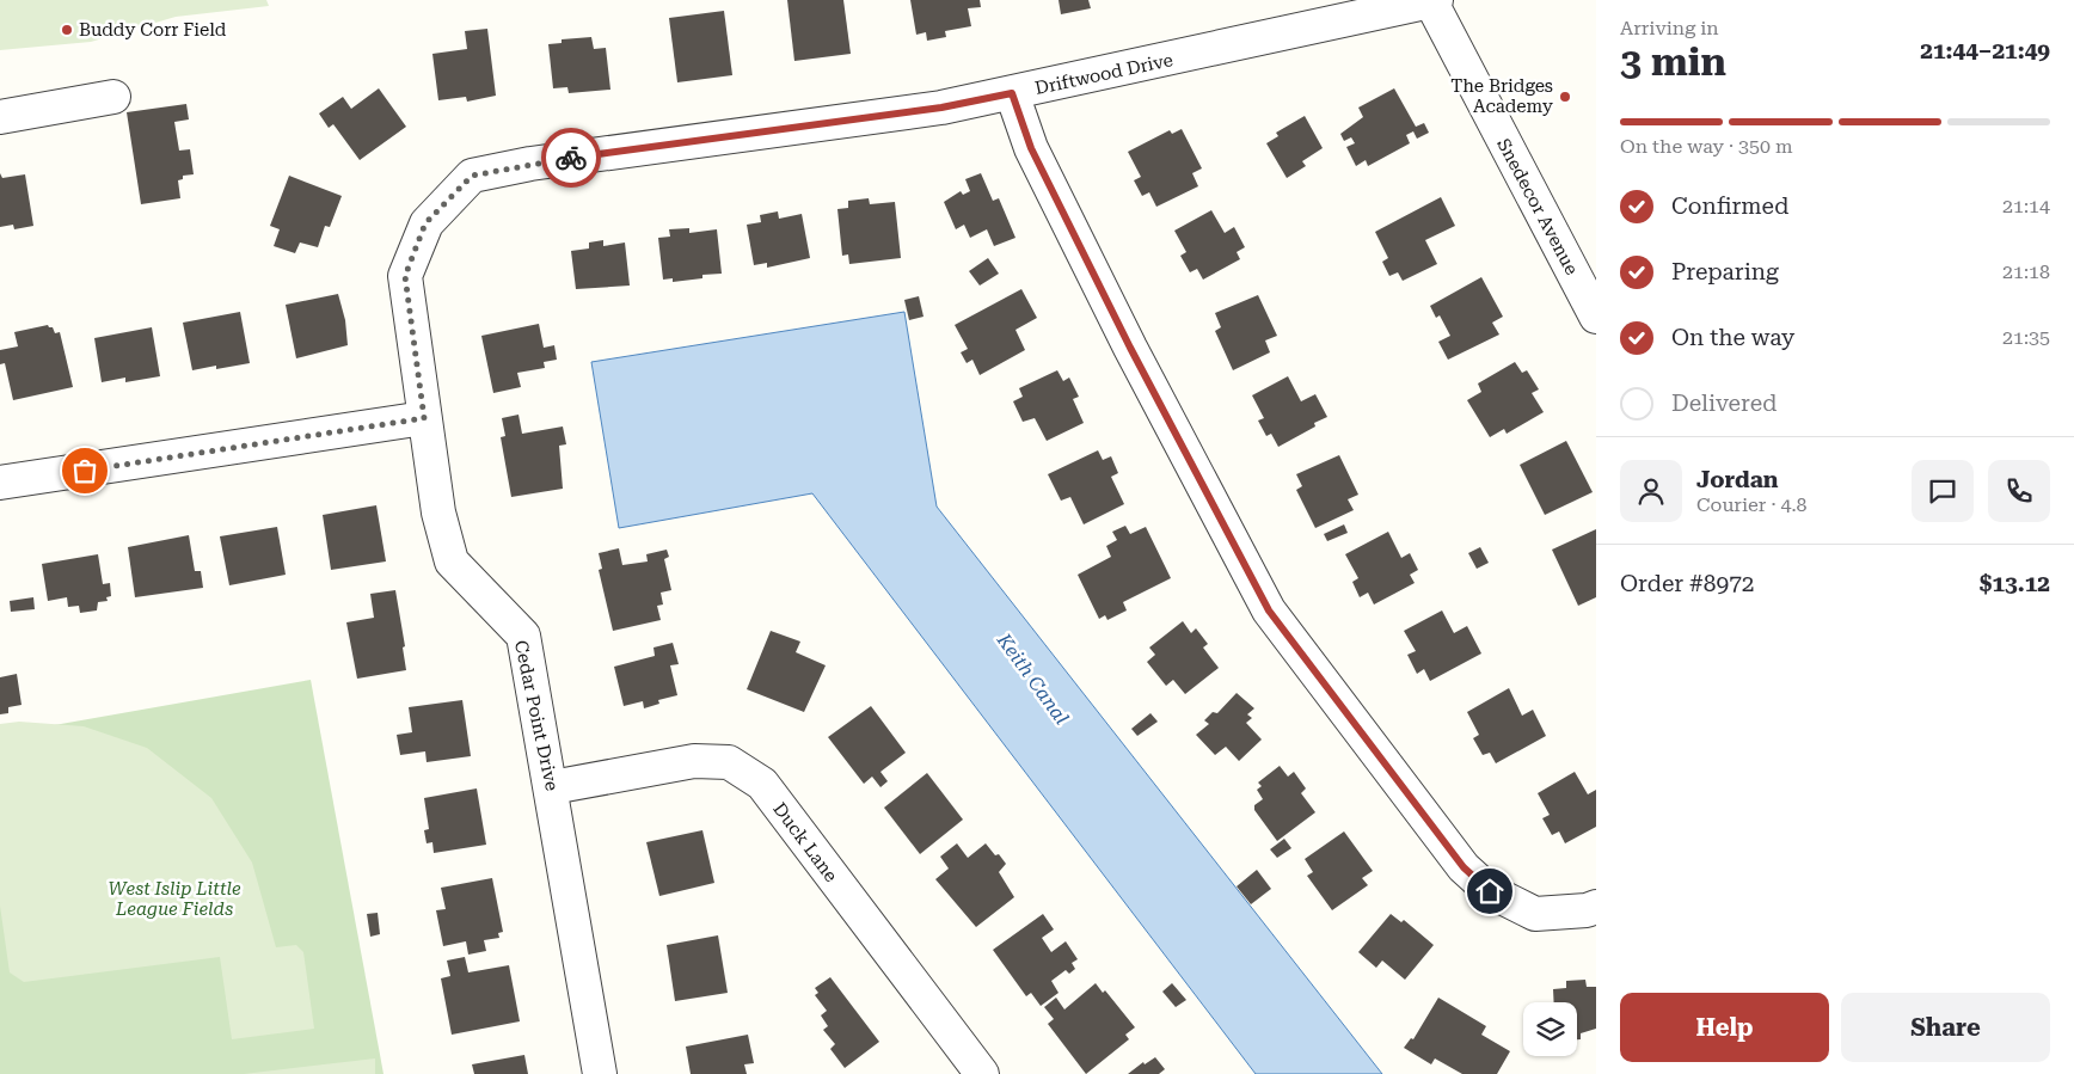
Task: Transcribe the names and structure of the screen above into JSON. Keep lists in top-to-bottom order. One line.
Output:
{"streets":{"street":["Driftwood Drive","Snedecor Avenue","Cedar Point Drive","Duck Lane"]},"crossings":[["Driftwood Drive","Snedecor Avenue"],["Driftwood Drive","Cedar Point Drive"],["Cedar Point Drive","Duck Lane"]],"water":["Keith Canal"],"parks":["West Islip Little League Fields"],"places":["Buddy Corr Field","The Bridges Academy"],"page":{"heading":["3 min","Arriving in","21:44–21:49"],"panel":["Jordan","Courier · 4.8","Order #8972","$13.12"],"bar":"On the way · 350 m","list":[["Confirmed","21:14"],["Preparing","21:18"],["On the way","21:35"],"Delivered"],"buttons":["Help","Share"]}}
